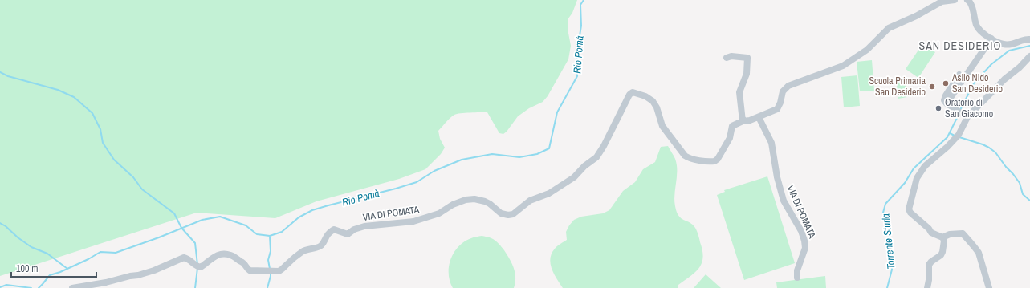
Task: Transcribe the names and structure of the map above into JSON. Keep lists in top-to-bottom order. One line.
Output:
{"streets":{"street":["VIA DI POMATA"]},"districts":["SAN DESIDERIO"],"water":["Rio Pomà","Torrente Sturla"],"places":["Asilo Nido San Desiderio","Scuola Primaria San Desiderio","Oratorio di San Giacomo"],"scale_bar":"100 m"}
